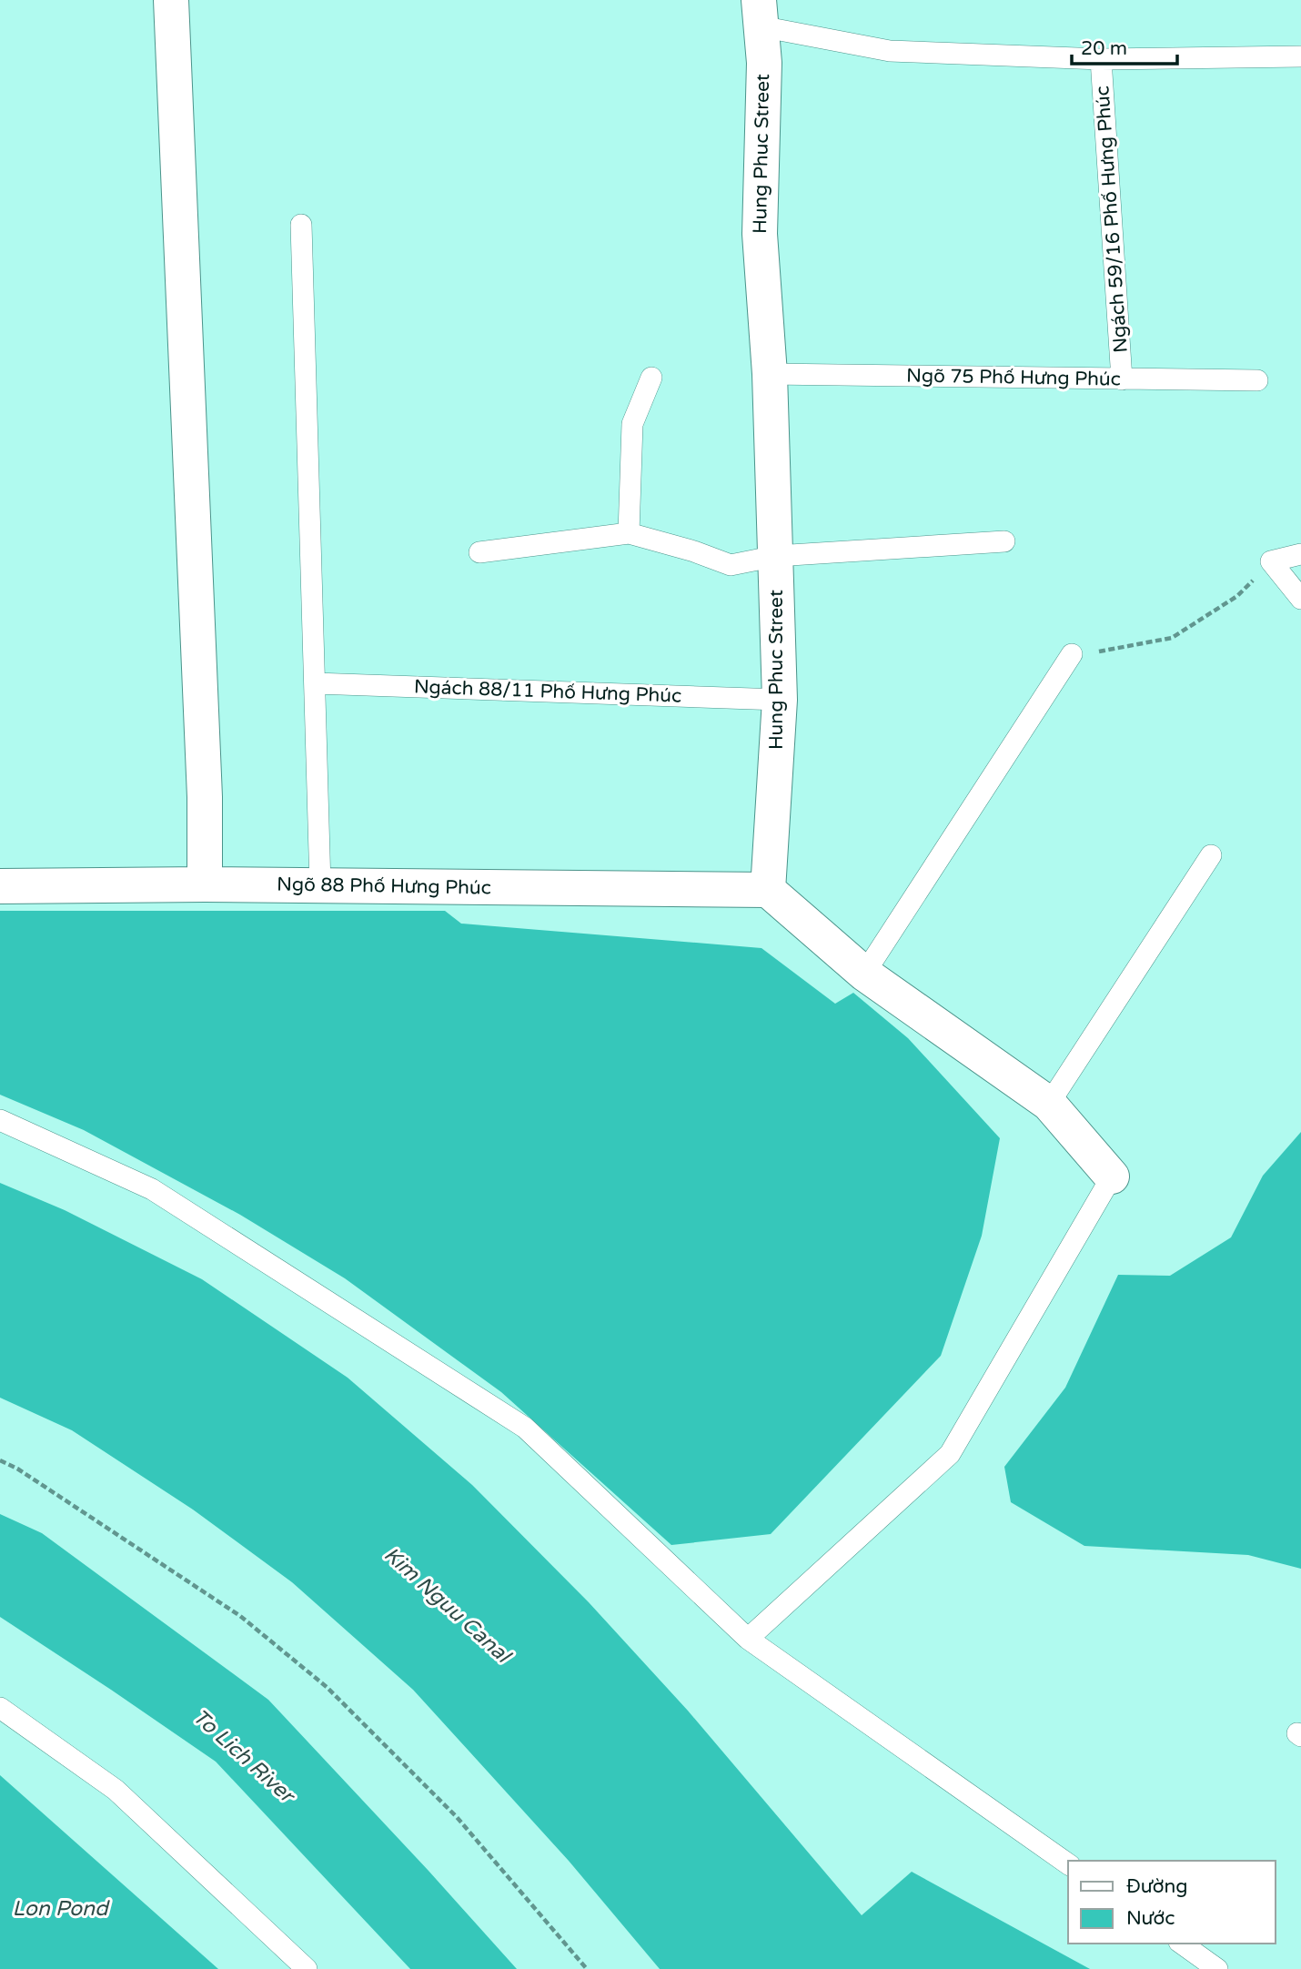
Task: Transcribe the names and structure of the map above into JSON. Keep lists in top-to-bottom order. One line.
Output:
{"streets":{"street":["Hung Phuc Street","Ngõ 88 Phố Hưng Phúc"],"lane":["Ngách 59/16 Phố Hưng Phúc","Ngõ 75 Phố Hưng Phúc","Ngách 88/11 Phố Hưng Phúc"]},"crossings":[["Hung Phuc Street","Ngõ 75 Phố Hưng Phúc"],["Hung Phuc Street","Ngách 88/11 Phố Hưng Phúc"],["Hung Phuc Street","Ngõ 88 Phố Hưng Phúc"],["Ngách 59/16 Phố Hưng Phúc","Ngõ 75 Phố Hưng Phúc"]],"water":["Kim Nguu Canal","To Lich River","Lon Pond"],"legend":["Đường","Nước"],"scale_bar":"20 m"}
